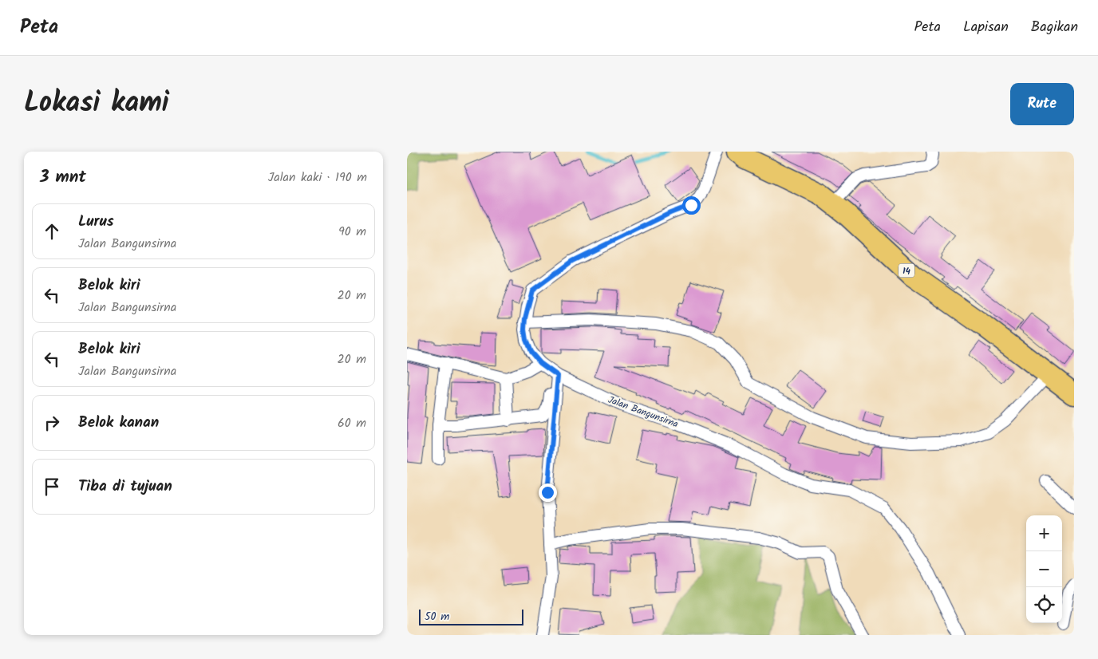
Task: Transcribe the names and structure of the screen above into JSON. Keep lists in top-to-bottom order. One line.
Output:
{"streets":{"highway":["14"],"street":["Jalan Bangunsirna"]},"scale_bar":"50 m","page":{"header":"Peta","nav":["Peta","Lapisan","Bagikan"],"title":"Lokasi kami","buttons":"Rute","heading":["3 mnt","Jalan kaki · 190 m"],"list":[["Lurus","Jalan Bangunsirna","90 m"],["Belok kiri","Jalan Bangunsirna","20 m"],["Belok kiri","Jalan Bangunsirna","20 m"],["Belok kanan","60 m"],"Tiba di tujuan"],"map_buttons":["+","−"],"scale":"50 m"}}
